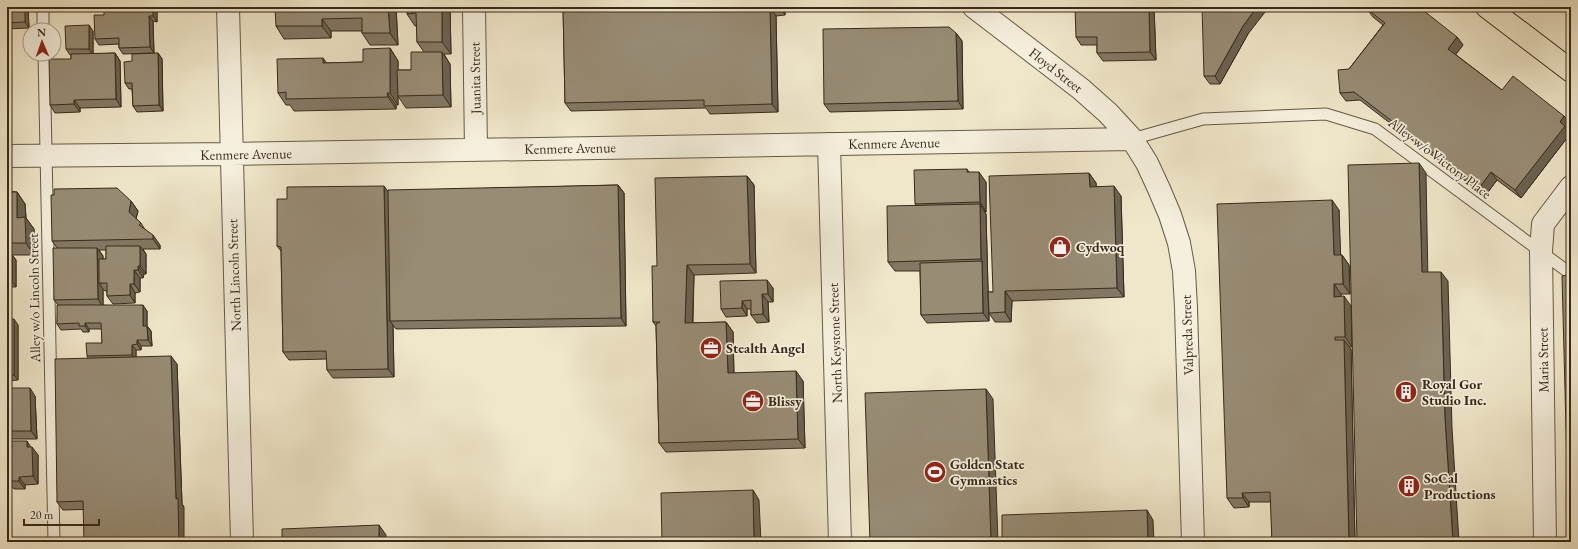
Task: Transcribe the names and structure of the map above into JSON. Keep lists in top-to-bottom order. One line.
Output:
{"streets":{"street":["Floyd Street","Juanita Street","Kenmere Avenue","North Lincoln Street","Valpreda Street","North Keystone Street","Maria Street"],"lane":["Alley w/o Victory Place","Alley w/o Lincoln Street"]},"crossings":[["Floyd Street","Kenmere Avenue"],["Floyd Street","Alley w/o Victory Place"],["Floyd Street","Valpreda Street"],["Juanita Street","Kenmere Avenue"],["Kenmere Avenue","Alley w/o Victory Place"],["Kenmere Avenue","North Lincoln Street"],["Kenmere Avenue","Alley w/o Lincoln Street"],["Kenmere Avenue","Valpreda Street"],["Kenmere Avenue","North Keystone Street"],["Alley w/o Victory Place","Valpreda Street"],["Alley w/o Victory Place","Maria Street"]],"places":{"shop":["Cydwoq"],"office":["Stealth Angel","Blissy"],"building":["Royal Gor Studio Inc.","SoCal Productions"],"sports":["Golden State Gymnastics"]},"scale_bar":"20 m","north":"top"}
